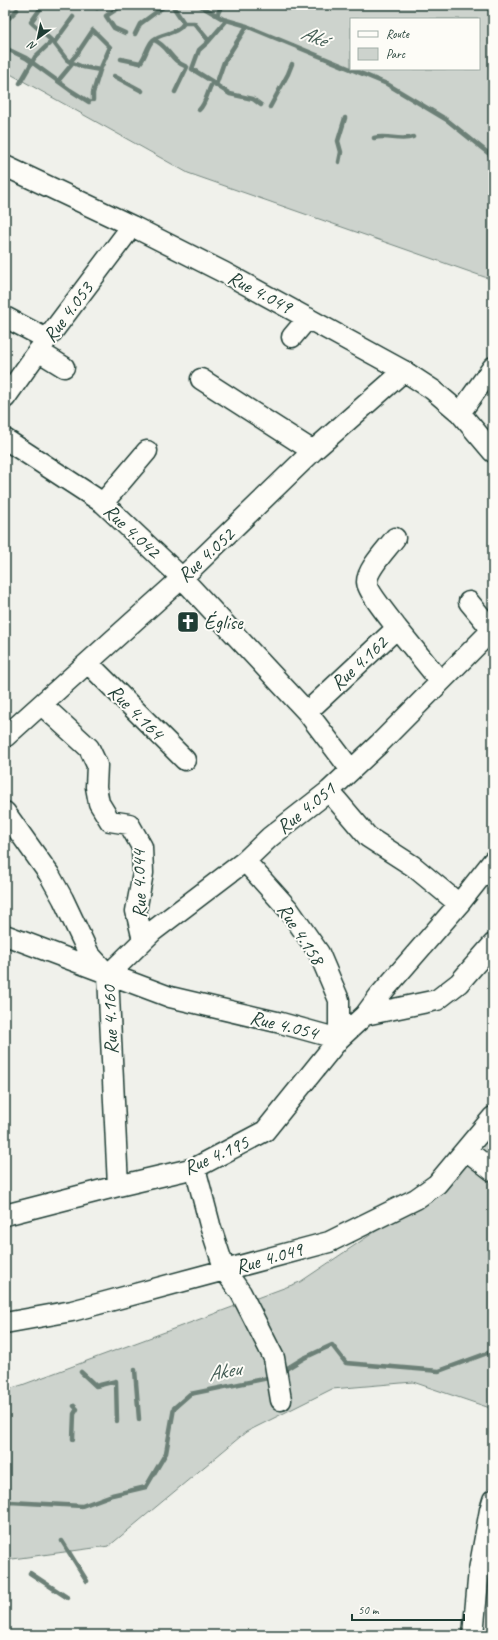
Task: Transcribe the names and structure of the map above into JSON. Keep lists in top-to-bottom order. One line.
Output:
{"streets":{"street":["Rue 4.049","Rue 4.053","Rue 4.042","Rue 4.052","Rue 4.162","Rue 4.164","Rue 4.051","Rue 4.044","Rue 4.158","Rue 4.160","Rue 4.054","Rue 4.195"]},"crossings":[["Rue 4.049","Rue 4.053"],["Rue 4.049","Rue 4.052"],["Rue 4.042","Rue 4.052"],["Rue 4.042","Rue 4.162"],["Rue 4.042","Rue 4.051"],["Rue 4.052","Rue 4.164"],["Rue 4.052","Rue 4.044"],["Rue 4.162","Rue 4.051"],["Rue 4.051","Rue 4.044"],["Rue 4.051","Rue 4.158"],["Rue 4.051","Rue 4.160"],["Rue 4.051","Rue 4.054"],["Rue 4.158","Rue 4.054"],["Rue 4.158","Rue 4.195"],["Rue 4.160","Rue 4.054"],["Rue 4.160","Rue 4.195"],["Rue 4.054","Rue 4.195"]],"water":["Aké","Akeu"],"places":{"church":["Église"]},"legend":["Route","Parc"],"scale_bar":"50 m","north":"bottom left"}
